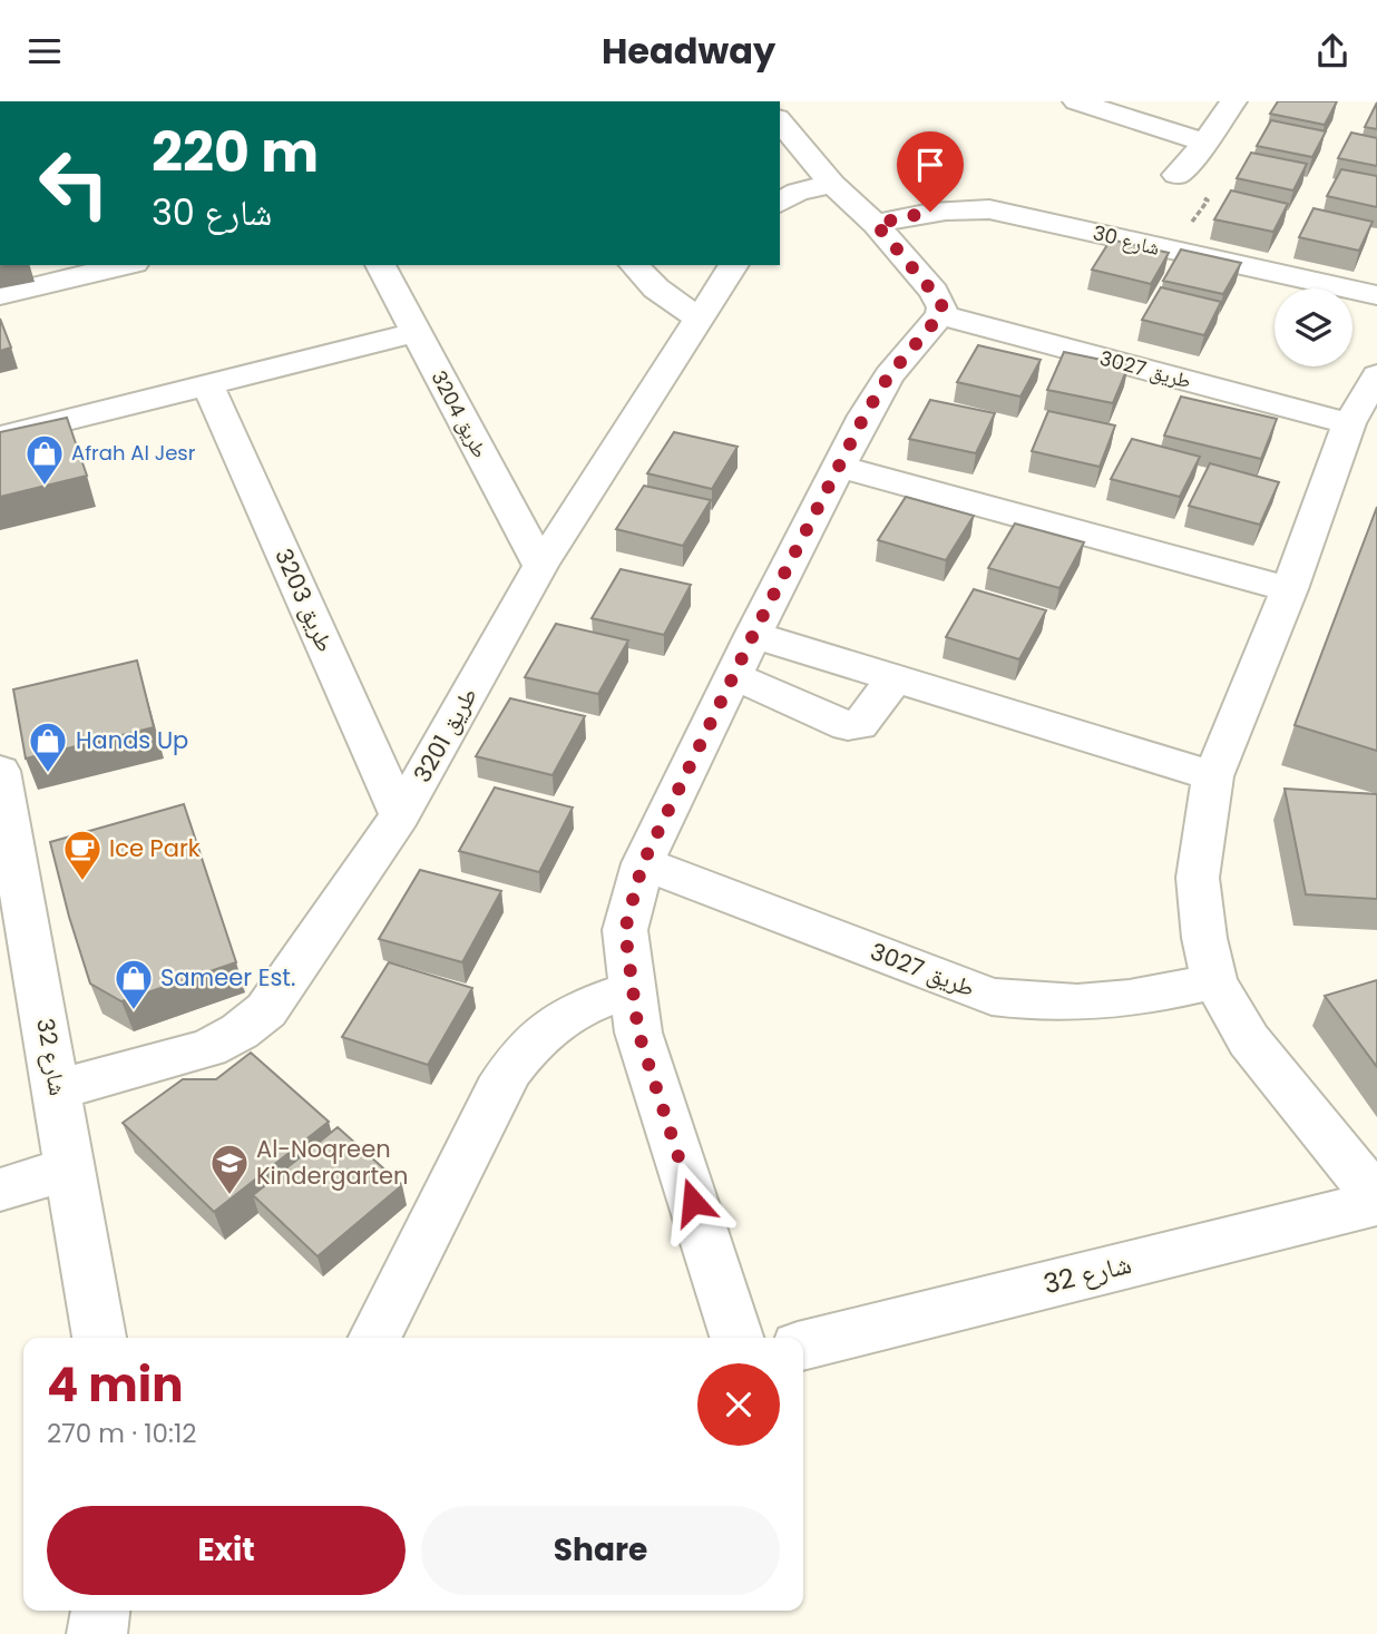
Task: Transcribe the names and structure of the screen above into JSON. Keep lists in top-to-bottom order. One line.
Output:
{"streets":{"street":["شارع 30","طريق 3027","طريق 3204","طريق 3203","طريق 3201","شارع 32"]},"crossings":[["طريق 3204","طريق 3201"],["طريق 3203","طريق 3201"],["طريق 3201","شارع 32"]],"places":{"shop":["Afrah Al Jesr","Hands Up","Sameer Est."],"cafe":["Ice Park"],"school or university":["Al-Noqreen Kindergarten"]},"page":{"header":"Headway","turn":["220 m","شارع 30"],"heading":["4 min","270 m · 10:12"],"buttons":["Exit","Share"]}}
